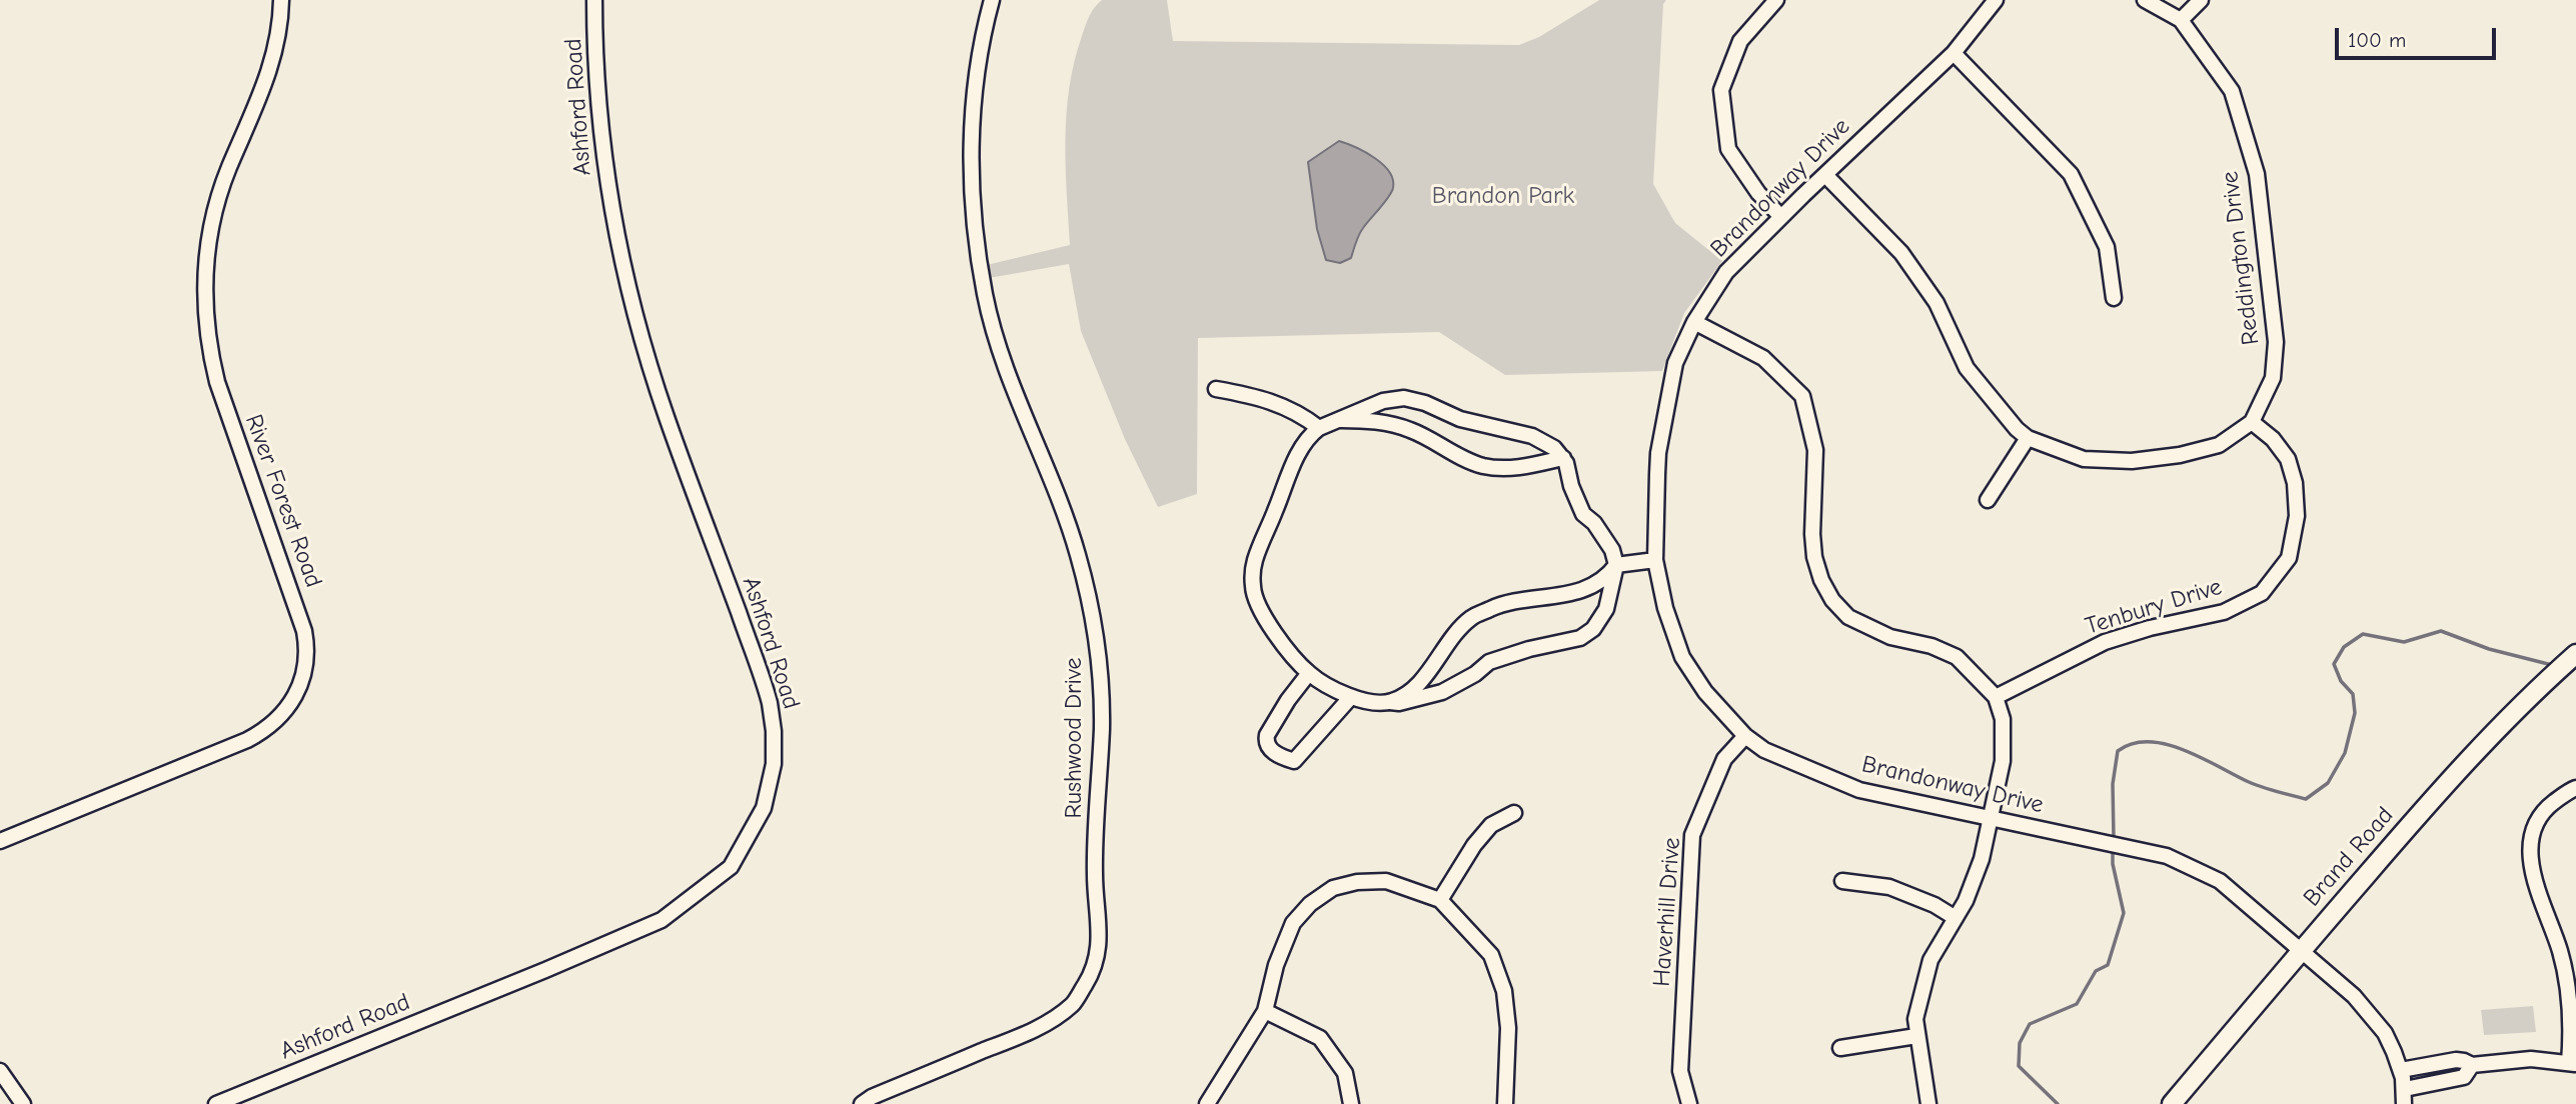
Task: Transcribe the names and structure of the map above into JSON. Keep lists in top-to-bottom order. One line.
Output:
{"streets":{"main road":["Brand Road"],"street":["Ashford Road","Brandonway Drive","Reddington Drive","River Forest Road","Tenbury Drive","Rushwood Drive","Haverhill Drive"]},"crossings":[["Brandonway Drive","Brand Road"],["Brandonway Drive","Haverhill Drive"],["Reddington Drive","Tenbury Drive"]],"parks":["Brandon Park"],"scale_bar":"100 m"}
